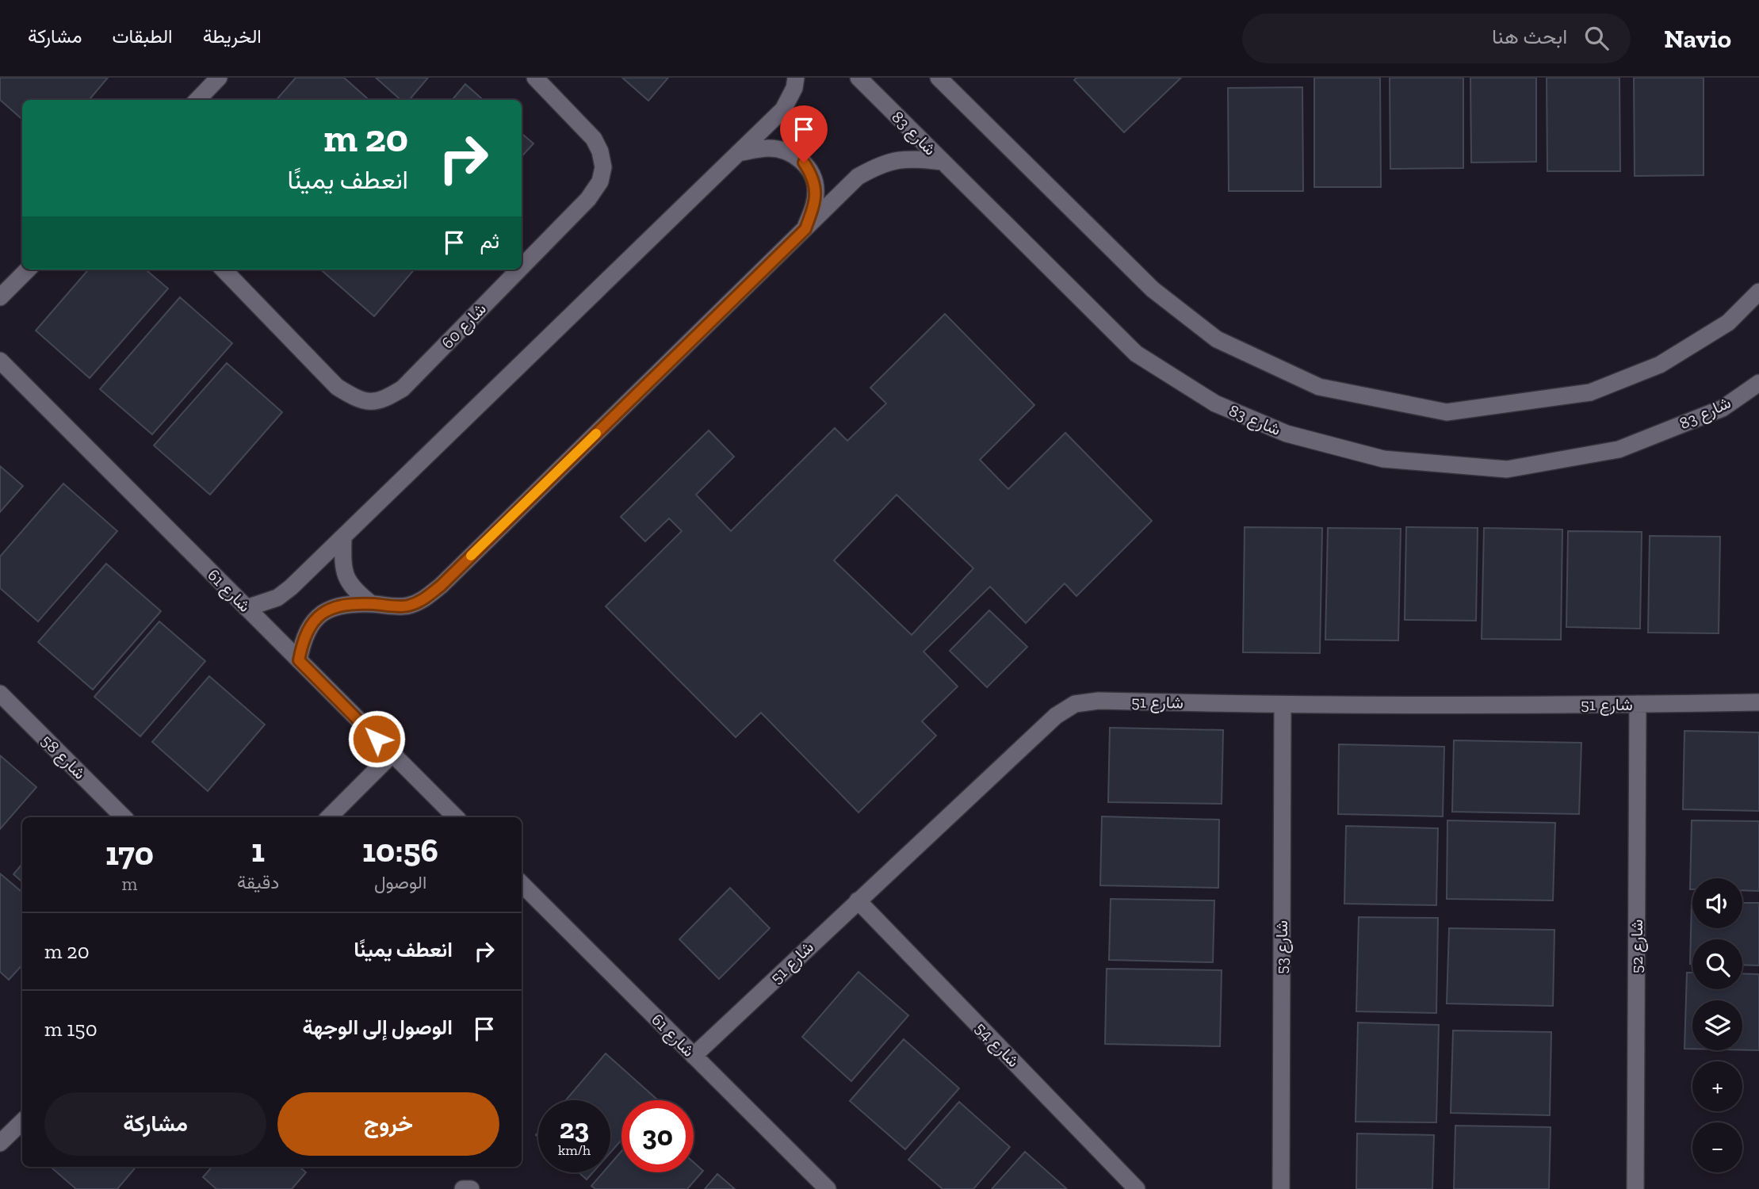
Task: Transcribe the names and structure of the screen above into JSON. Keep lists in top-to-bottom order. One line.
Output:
{"streets":{"street":["شارع 83","شارع 60","شارع 61","شارع 51","شارع 58","شارع 52","شارع 53","شارع 54"]},"crossings":[["شارع 61","شارع 51"],["شارع 51","شارع 52"],["شارع 51","شارع 53"],["شارع 51","شارع 54"]],"page":{"header":"Navio","search":"ابحث هنا","nav":["الخريطة","الطبقات","مشاركة"],"turn":["20 m","انعطف يمينًا"],"then":"ثم","eta":["10:56","الوصول","1","دقيقة","170","m"],"map_buttons":["+","−"],"list":[{"name":"انعطف يمينًا","value":"20 m"},{"name":"الوصول إلى الوجهة","value":"150 m"}],"buttons":["خروج","مشاركة"],"speed":"23 km/h","limit":"30"}}
